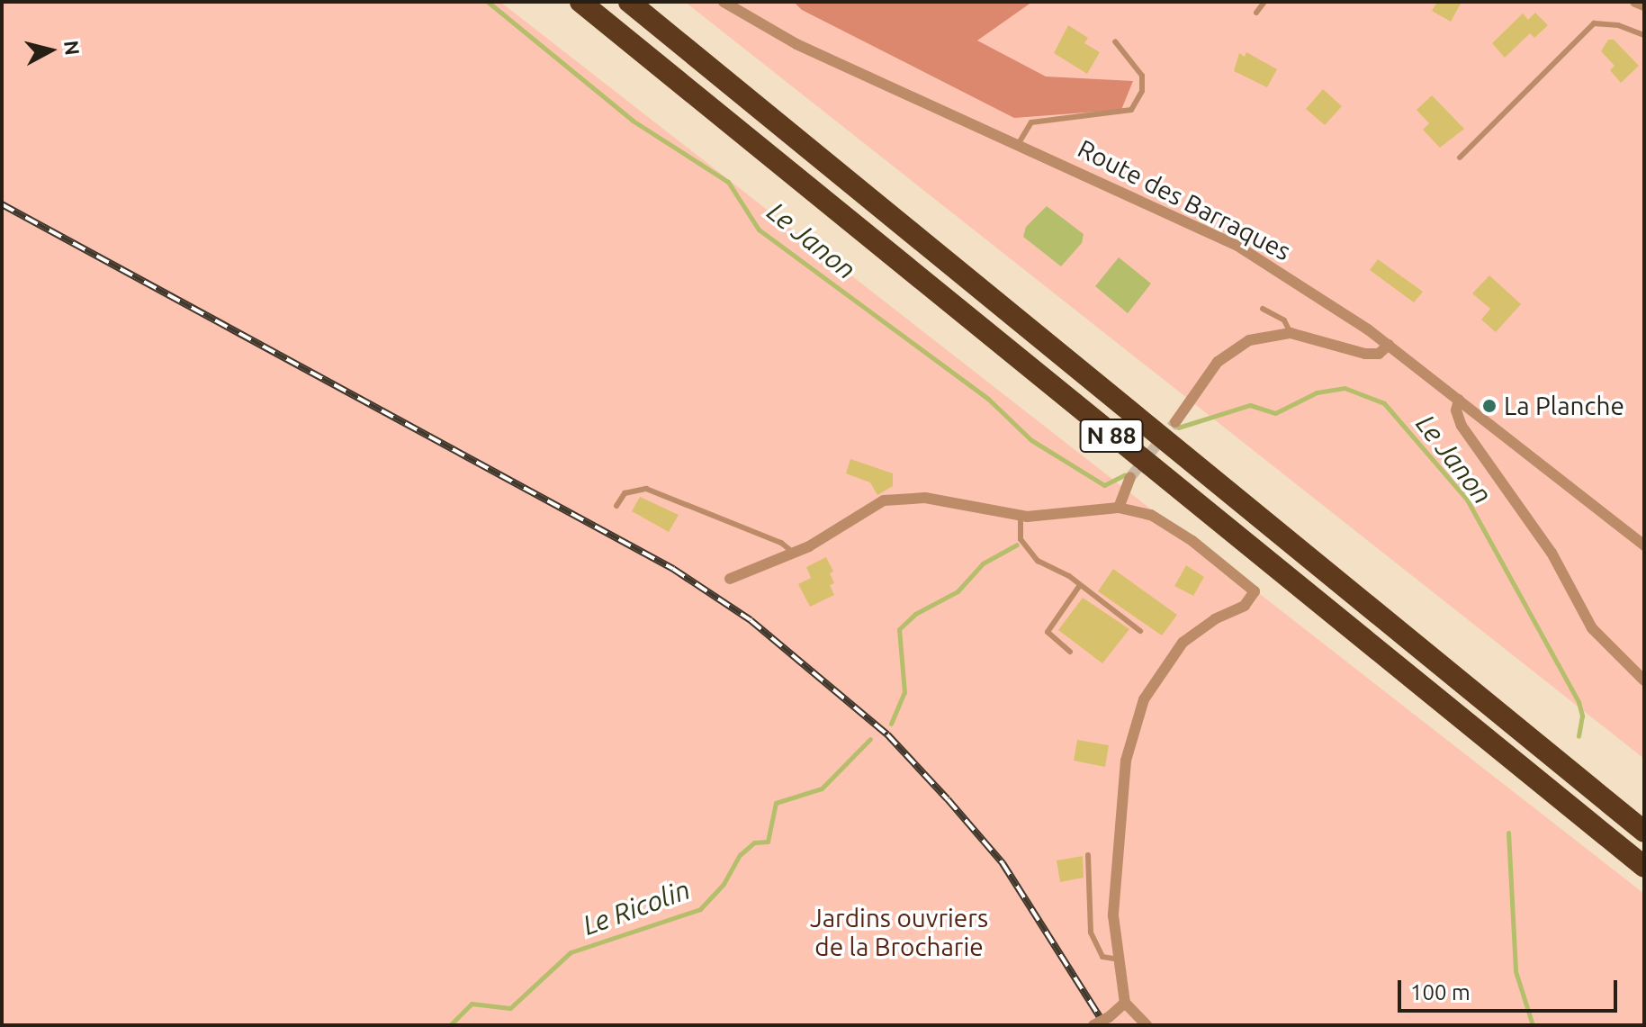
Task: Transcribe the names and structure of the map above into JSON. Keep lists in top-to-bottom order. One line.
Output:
{"streets":{"highway":["N 88"],"street":["Route des Barraques"]},"water":["Le Janon","Le Ricolin"],"parks":["Jardins ouvriers de la Brocharie"],"places":["La Planche"],"scale_bar":"100 m","north":"right"}
